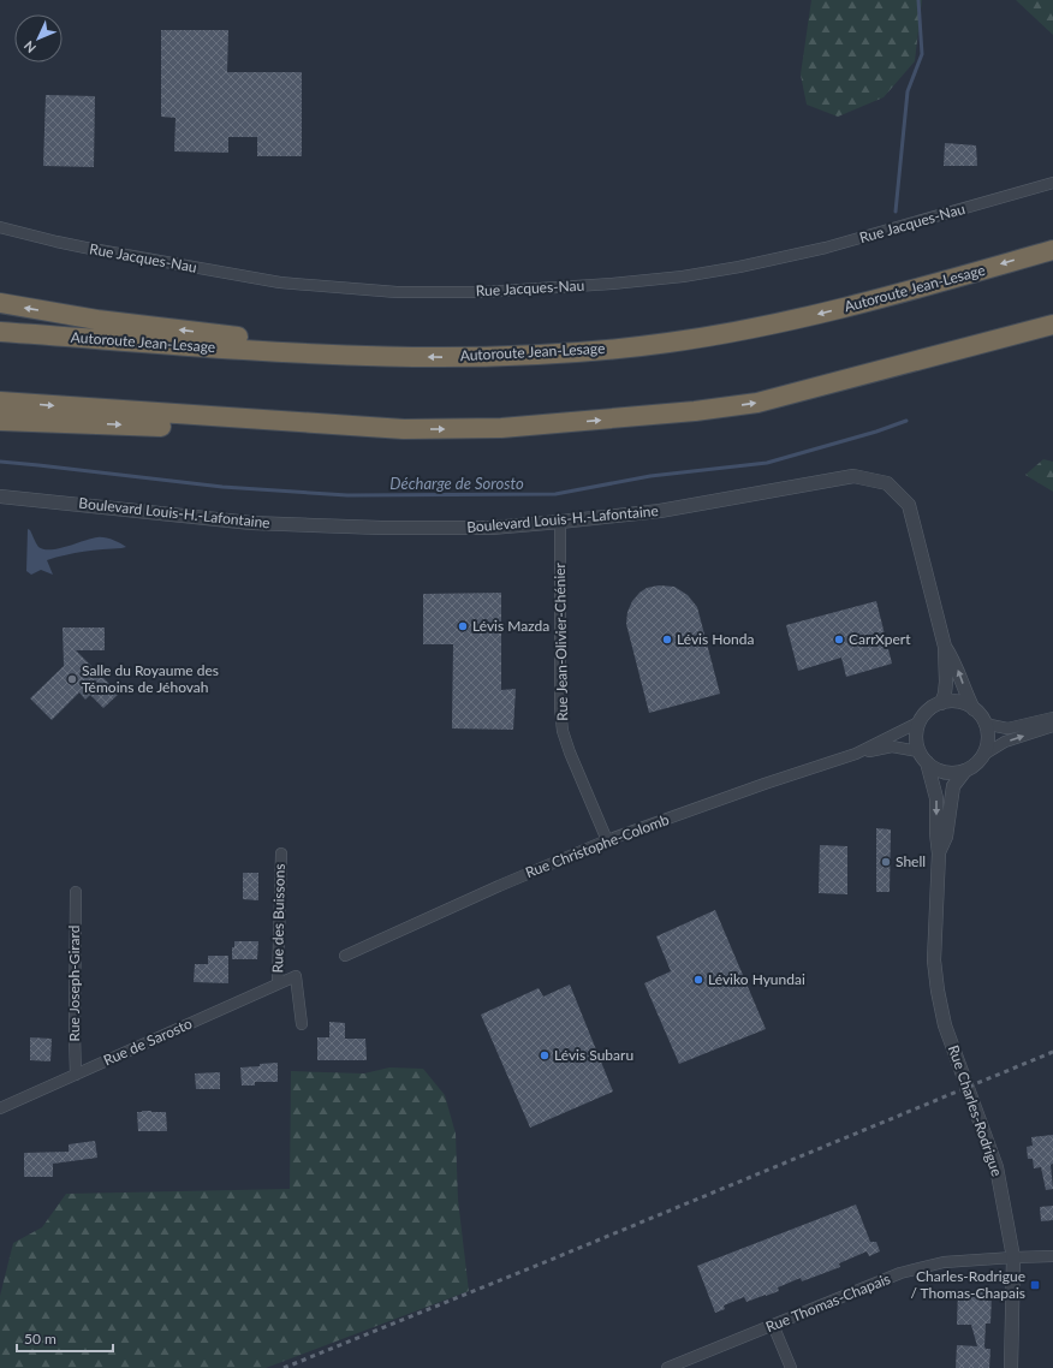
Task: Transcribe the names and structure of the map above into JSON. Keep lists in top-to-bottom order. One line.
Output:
{"streets":{"highway":["Autoroute Jean-Lesage"],"street":["Rue Jacques-Nau","Boulevard Louis-H.-Lafontaine","Rue Jean-Olivier-Chénier","Rue Christophe-Colomb","Rue des Buissons","Rue Joseph-Girard","Rue de Sarosto","Rue Charles-Rodrigue","Rue Thomas-Chapais"]},"crossings":[["Boulevard Louis-H.-Lafontaine","Rue Jean-Olivier-Chénier"],["Boulevard Louis-H.-Lafontaine","Rue Christophe-Colomb"],["Boulevard Louis-H.-Lafontaine","Rue Charles-Rodrigue"],["Rue Jean-Olivier-Chénier","Rue Christophe-Colomb"],["Rue Christophe-Colomb","Rue Charles-Rodrigue"],["Rue des Buissons","Rue de Sarosto"],["Rue Joseph-Girard","Rue de Sarosto"],["Rue Charles-Rodrigue","Rue Thomas-Chapais"]],"water":["Décharge de Sorosto"],"places":{"other":["Lévis Mazda","Lévis Honda","CarrXpert","Salle du Royaume des Témoins de Jéhovah","Shell","Léviko Hyundai","Lévis Subaru"],"transit":["Charles-Rodrigue / Thomas-Chapais"]},"scale_bar":"50 m","north":"bottom left"}
